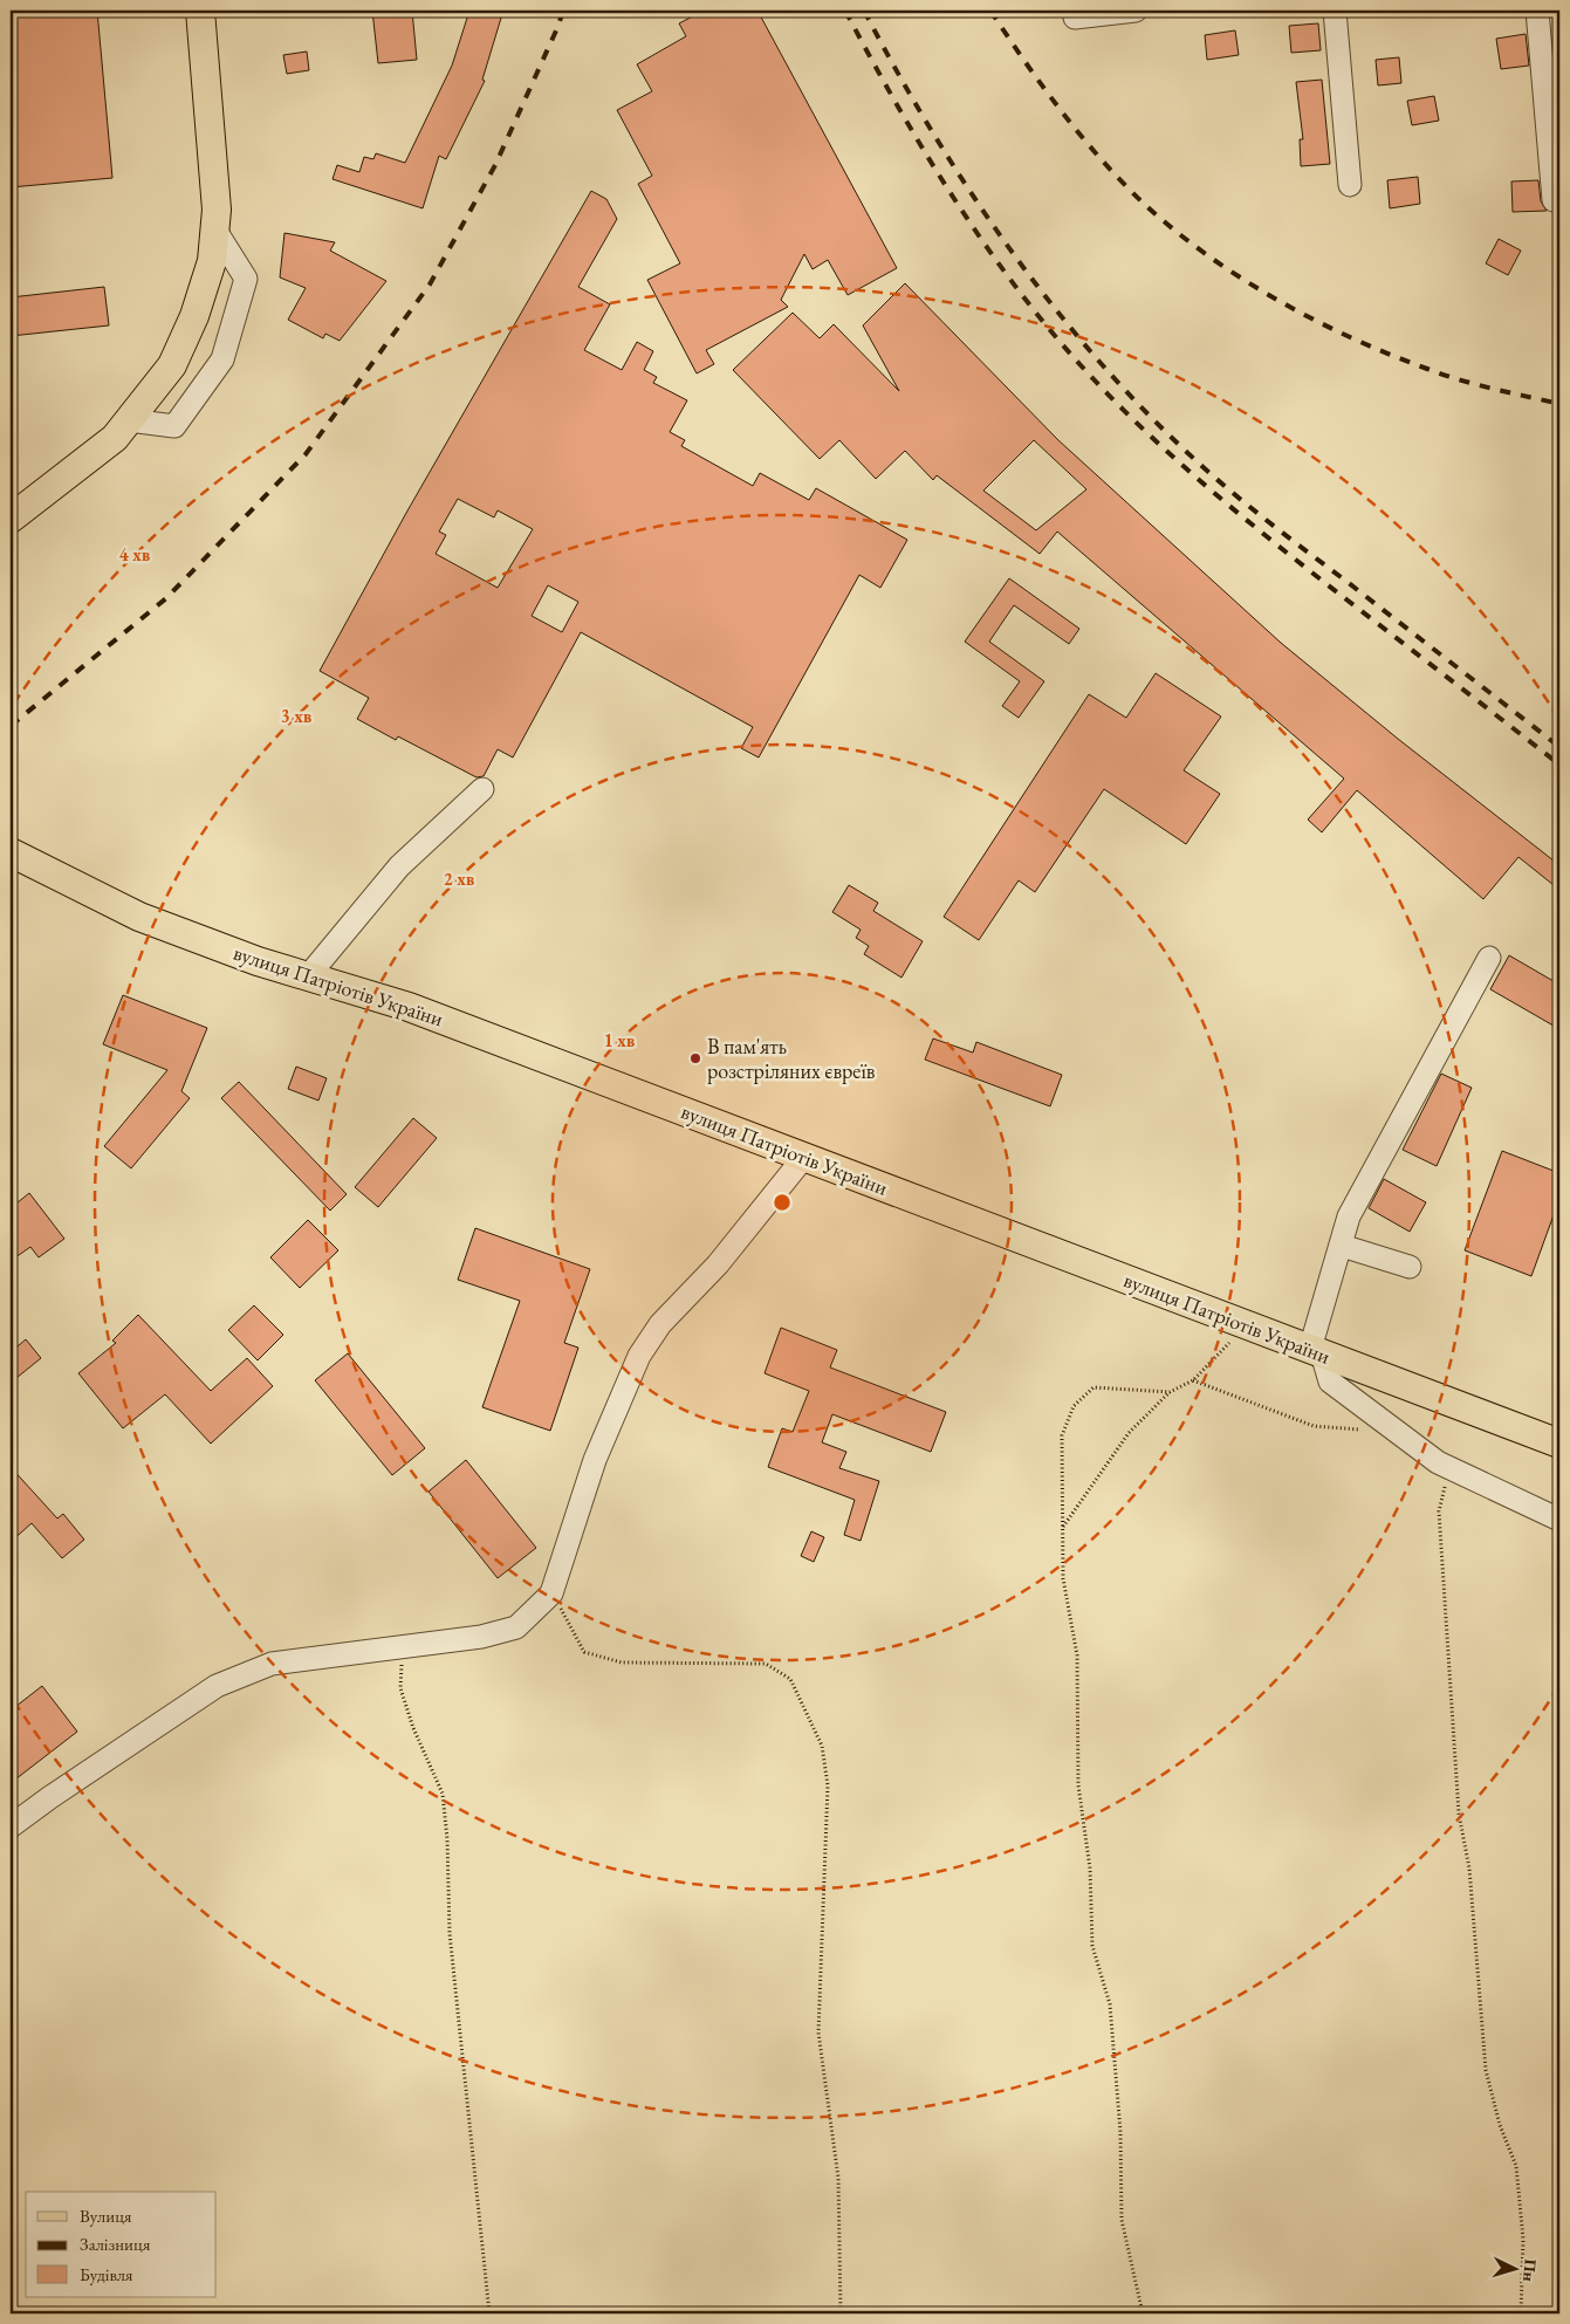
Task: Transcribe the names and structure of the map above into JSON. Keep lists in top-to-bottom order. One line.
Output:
{"streets":{"main road":["вулиця Патріотів України"]},"places":["В пам'ять розстріляних євреїв"],"legend":["Вулиця","Залізниця","Будівля"],"north":"right","rings":["4 хв","3 хв","2 хв","1 хв"]}
